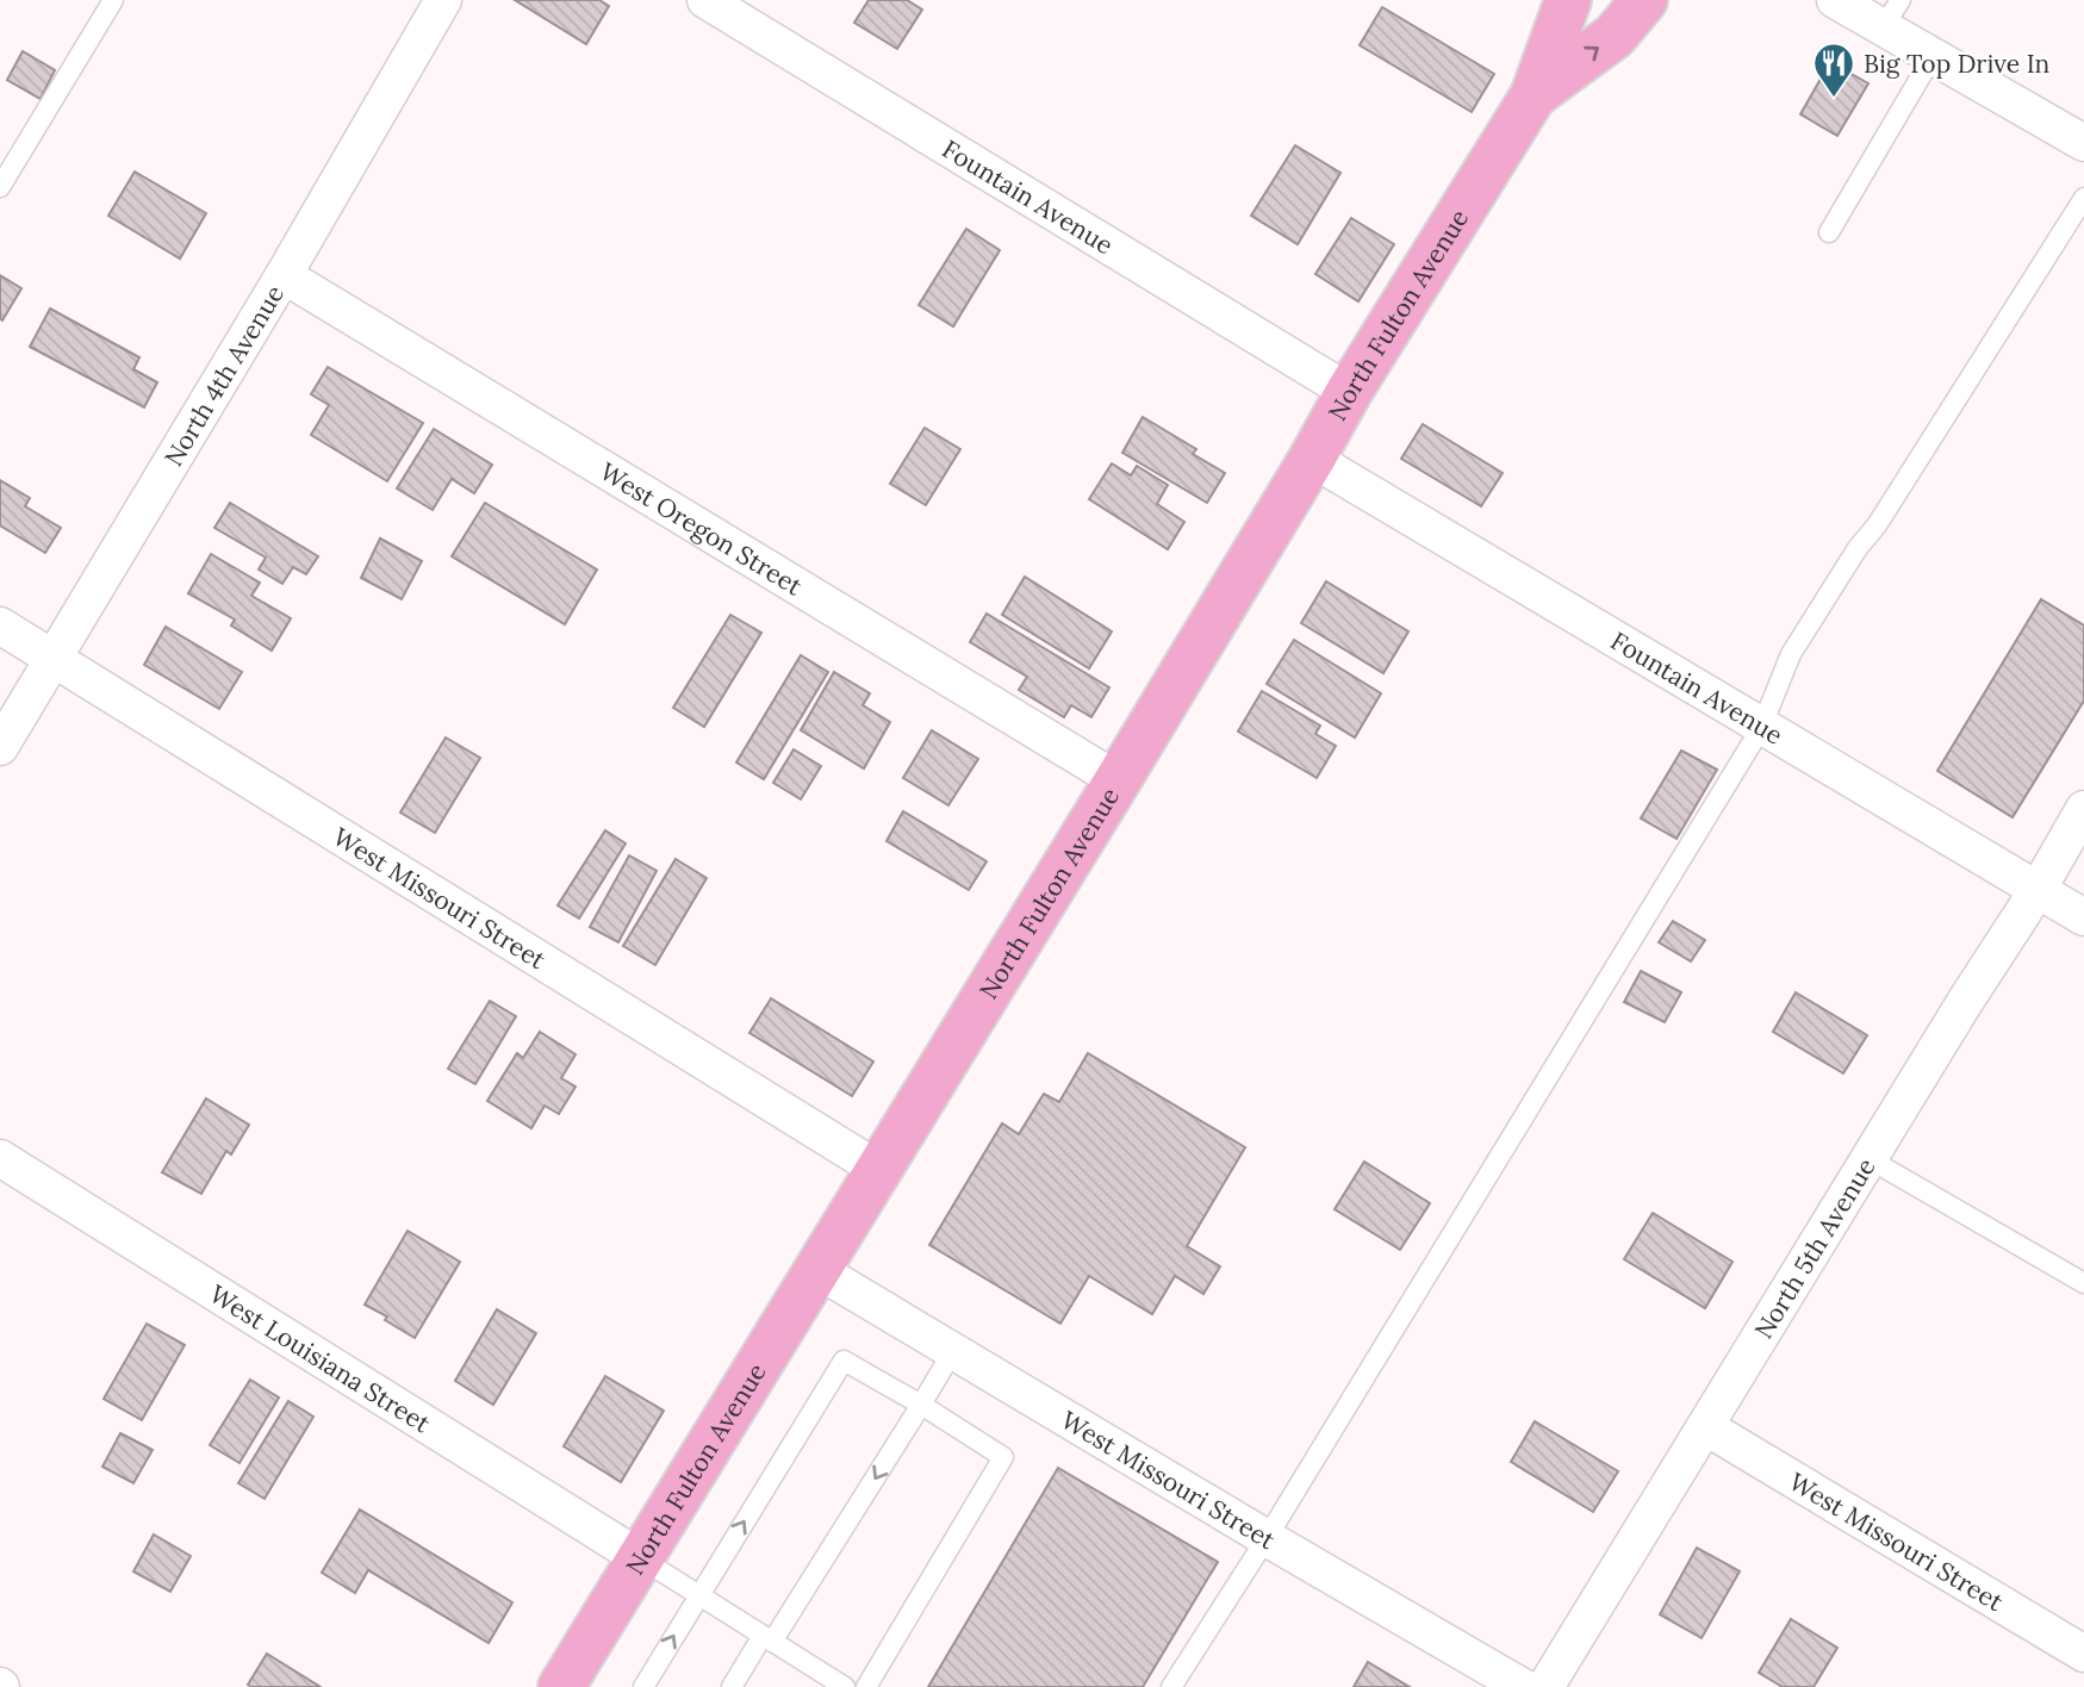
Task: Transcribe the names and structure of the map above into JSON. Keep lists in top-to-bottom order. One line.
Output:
{"streets":{"main road":["North Fulton Avenue"],"street":["Fountain Avenue","North 4th Avenue","West Oregon Street","West Missouri Street","North 5th Avenue","West Louisiana Street"]},"crossings":[["Fountain Avenue","North Fulton Avenue"],["Fountain Avenue","North 5th Avenue"],["North Fulton Avenue","West Oregon Street"],["North Fulton Avenue","West Missouri Street"],["North Fulton Avenue","West Louisiana Street"],["North 4th Avenue","West Oregon Street"],["North 4th Avenue","West Missouri Street"],["West Missouri Street","North 5th Avenue"]],"places":{"restaurant":["Big Top Drive In"]}}
